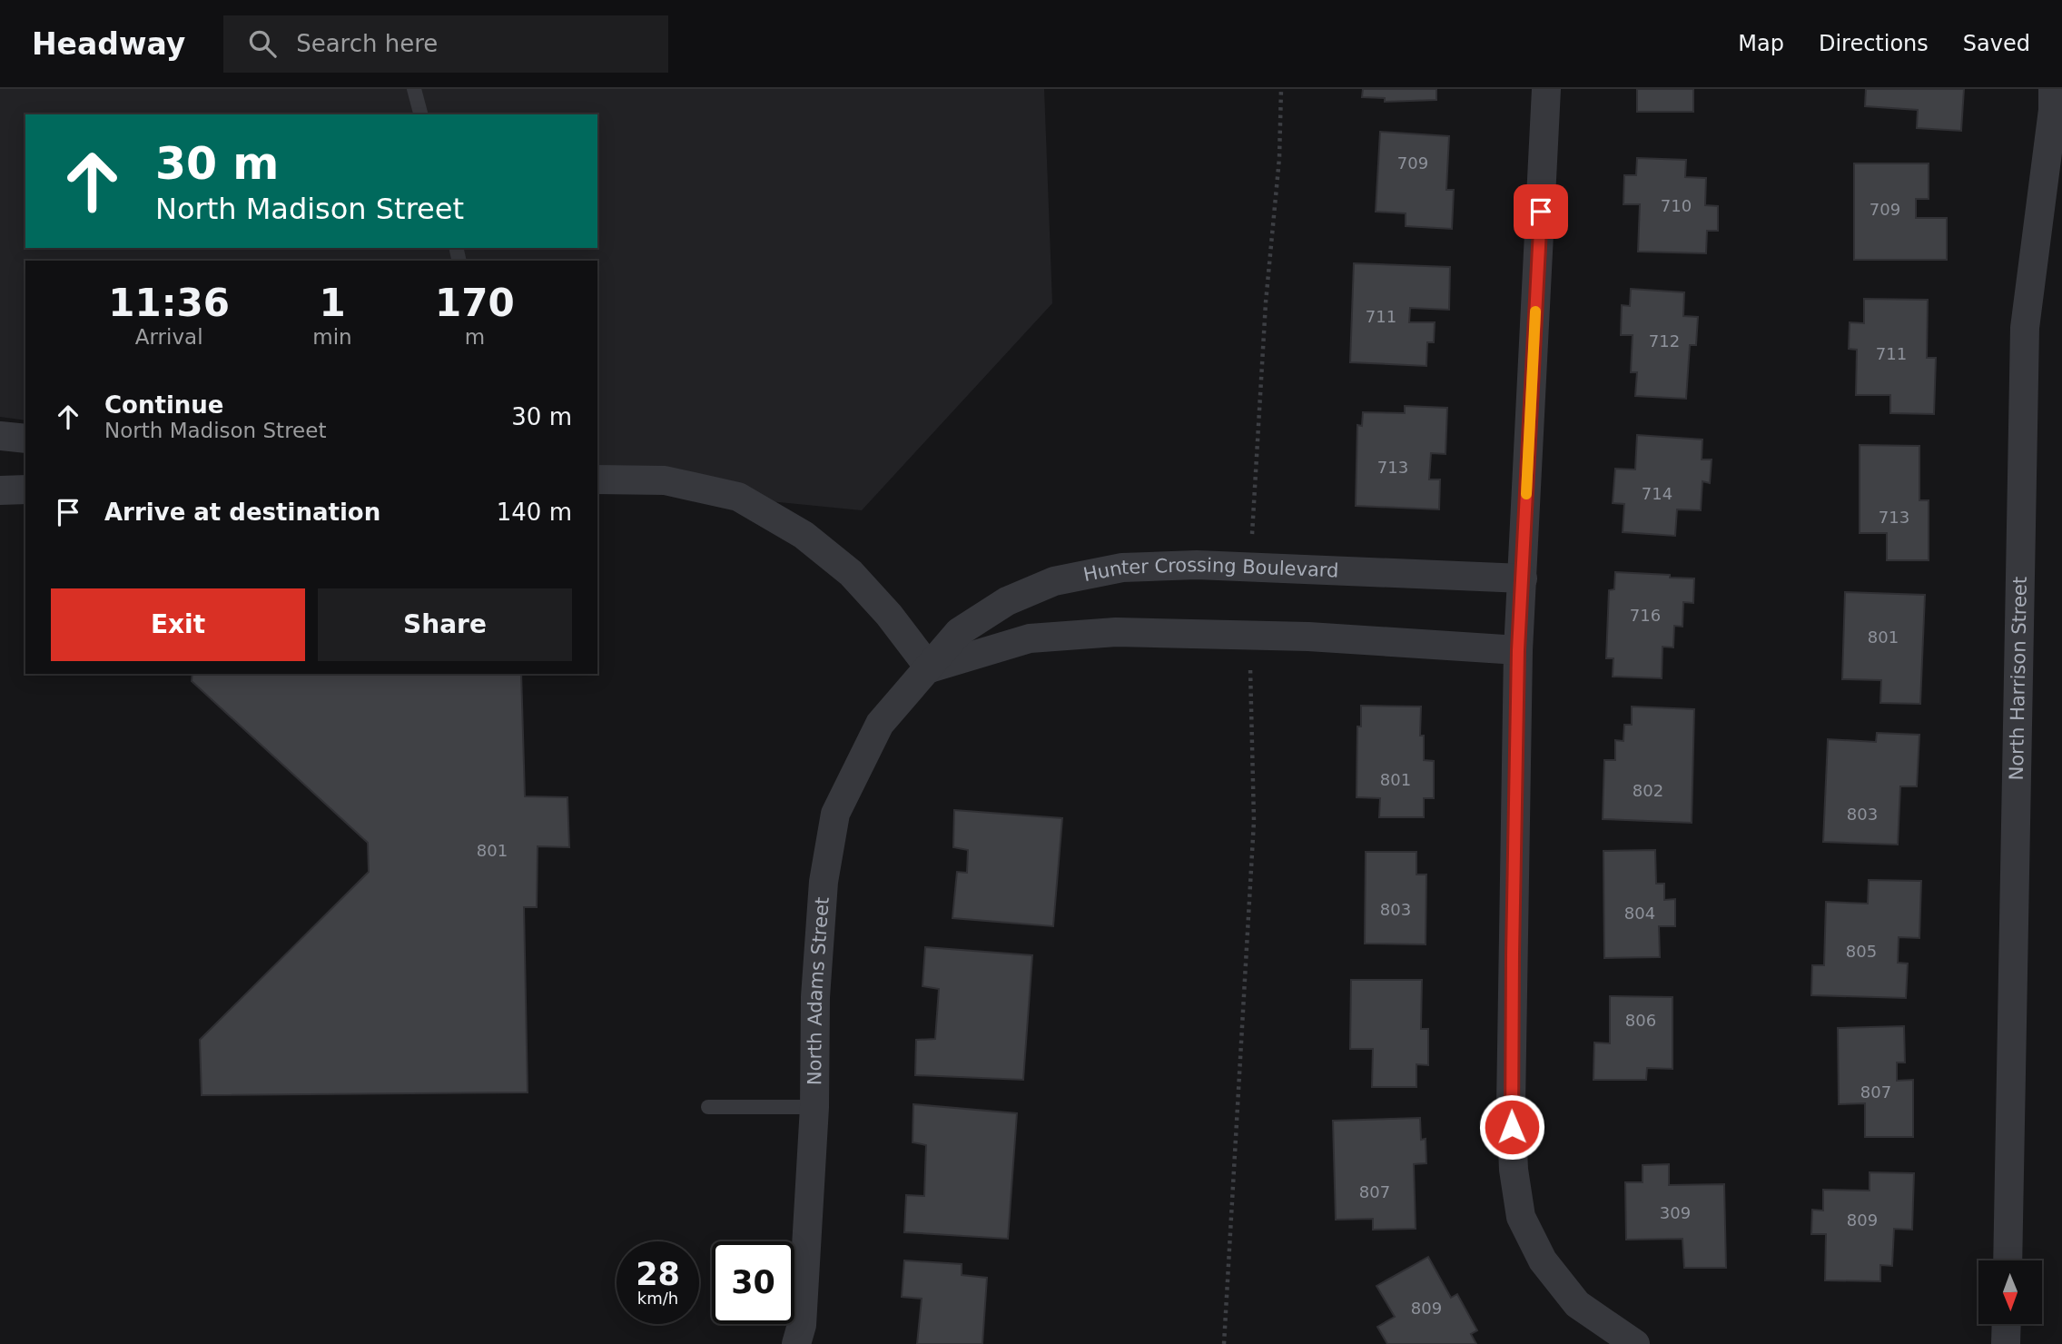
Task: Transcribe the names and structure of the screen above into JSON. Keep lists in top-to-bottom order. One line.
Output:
{"streets":{"street":["Hunter Crossing Boulevard","North Harrison Street","North Adams Street"]},"crossings":[["Hunter Crossing Boulevard","North Adams Street"]],"house_numbers":["709","710","709","711","712","711","713","714","713","716","801","801","802","803","801","803","804","805","806","807","807","309","809","809"],"north":"bottom","page":{"header":"Headway","search":"Search here","nav":["Map","Directions","Saved"],"turn":["30 m","North Madison Street"],"eta":["11:36","Arrival","1","min","170","m"],"list":[{"name":"Continue","note":"North Madison Street","value":"30 m"},{"name":"Arrive at destination","value":"140 m"}],"buttons":["Exit","Share"],"speed":"28 km/h","limit":"30"}}
